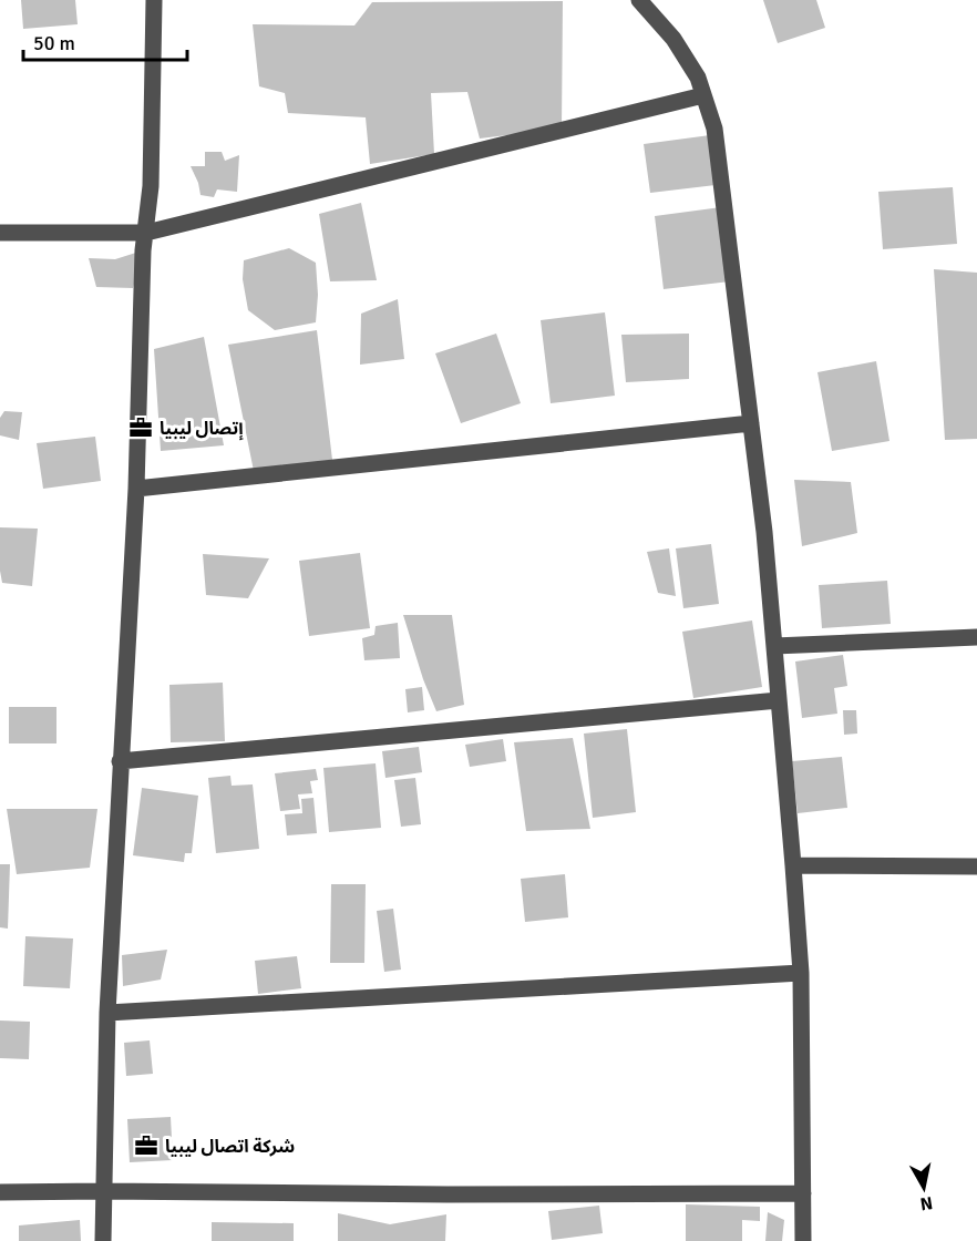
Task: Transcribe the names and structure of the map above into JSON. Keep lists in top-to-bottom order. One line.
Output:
{"places":{"office":["إتصال ليبيا","شركة اتصال ليبيا"]},"scale_bar":"50 m","north":"bottom"}
